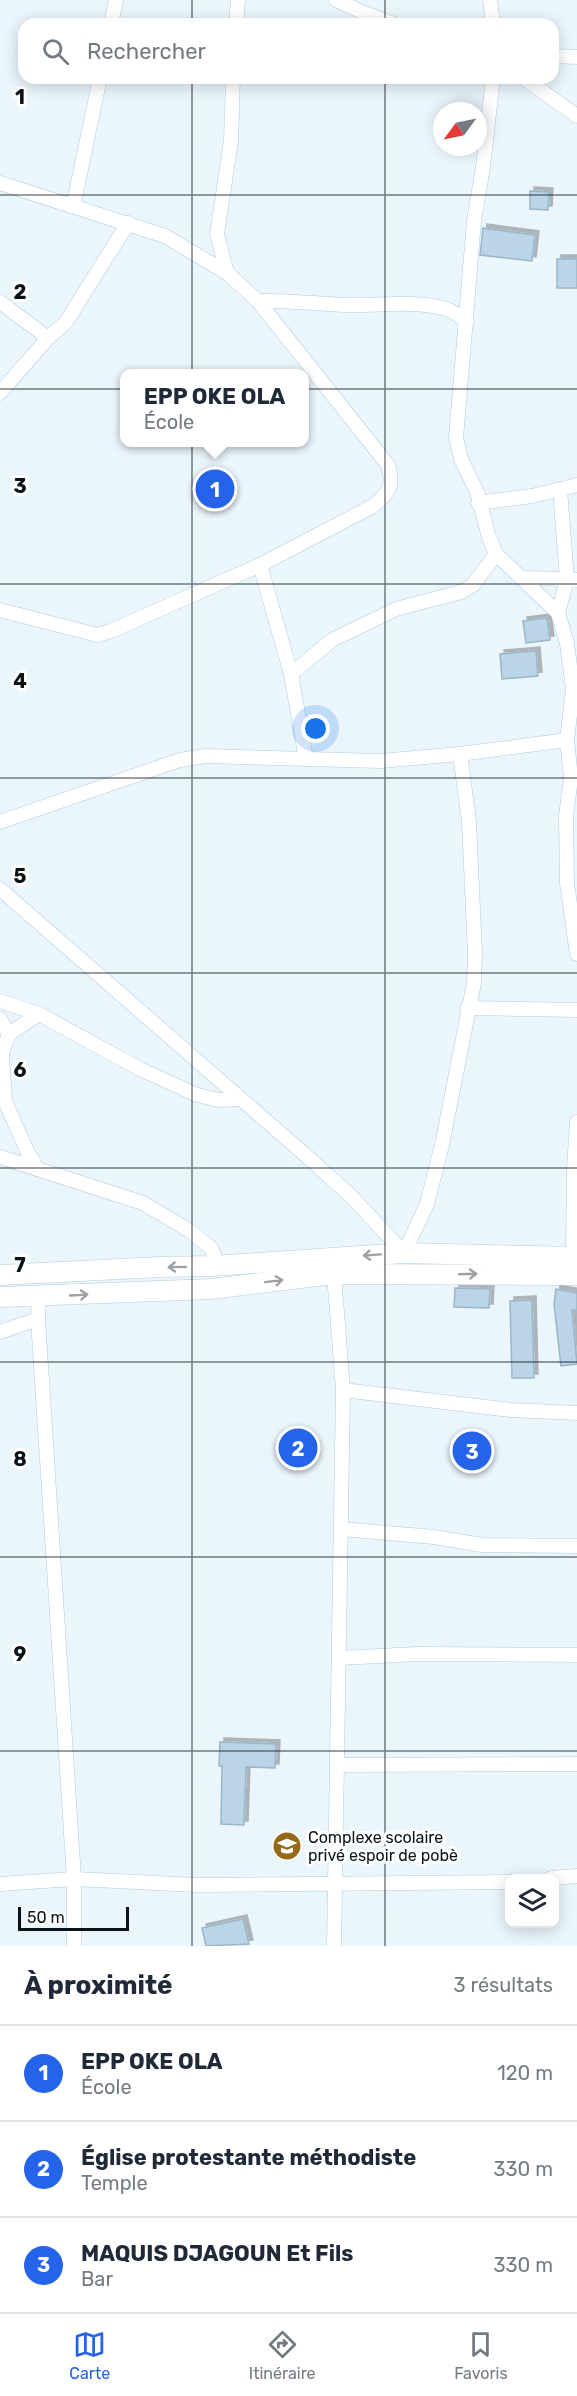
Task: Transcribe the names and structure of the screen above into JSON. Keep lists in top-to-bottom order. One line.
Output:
{"places":{"school or university":["Complexe scolaire privé espoir de pobè"]},"scale_bar":"50 m","north":"bottom left","page":{"search":"Rechercher","popup":["EPP OKE OLA","École"],"pins":["1","2","3"],"scale":"50 m","heading":["À proximité","3 résultats"],"list":[{"mark":"1","name":"EPP OKE OLA","note":"École","value":"120 m"},{"mark":"2","name":"Église protestante méthodiste","note":"Temple","value":"330 m"},{"mark":"3","name":"MAQUIS DJAGOUN Et Fils","note":"Bar","value":"330 m"}],"nav":["Carte","Itinéraire","Favoris"]},"grid":{"rows":["1","2","3","4","5","6","7","8","9"]}}
